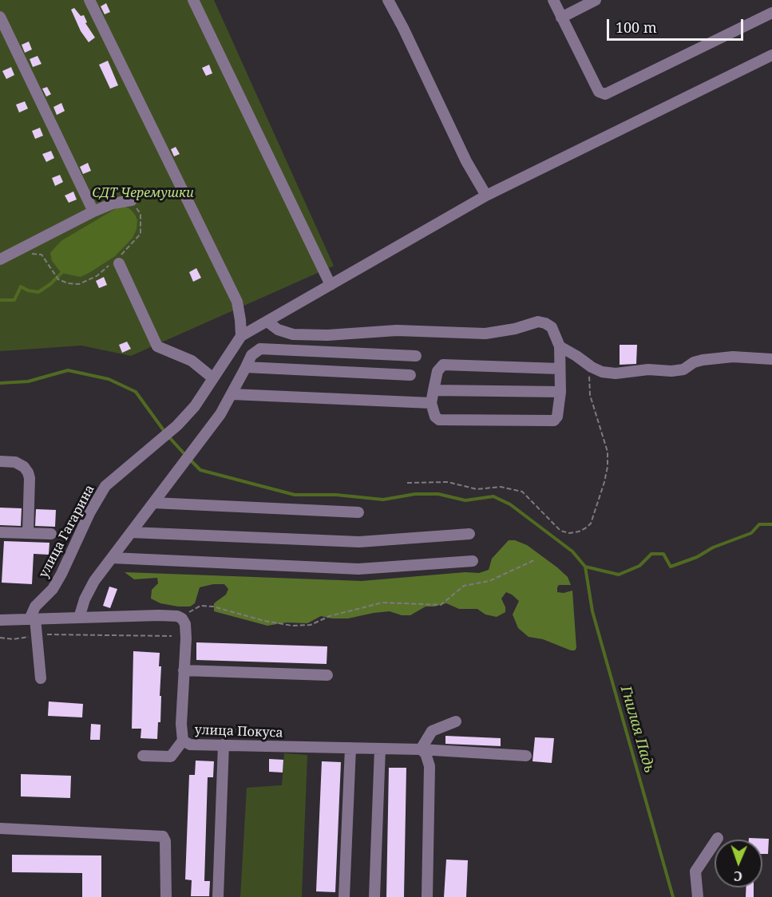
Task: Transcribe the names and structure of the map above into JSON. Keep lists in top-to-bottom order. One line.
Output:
{"streets":{"street":["улица Гагарина","улица Покуса"]},"water":["Гнилая Падь"],"parks":["СДТ Черемушки"],"scale_bar":"100 m","north":"bottom"}
